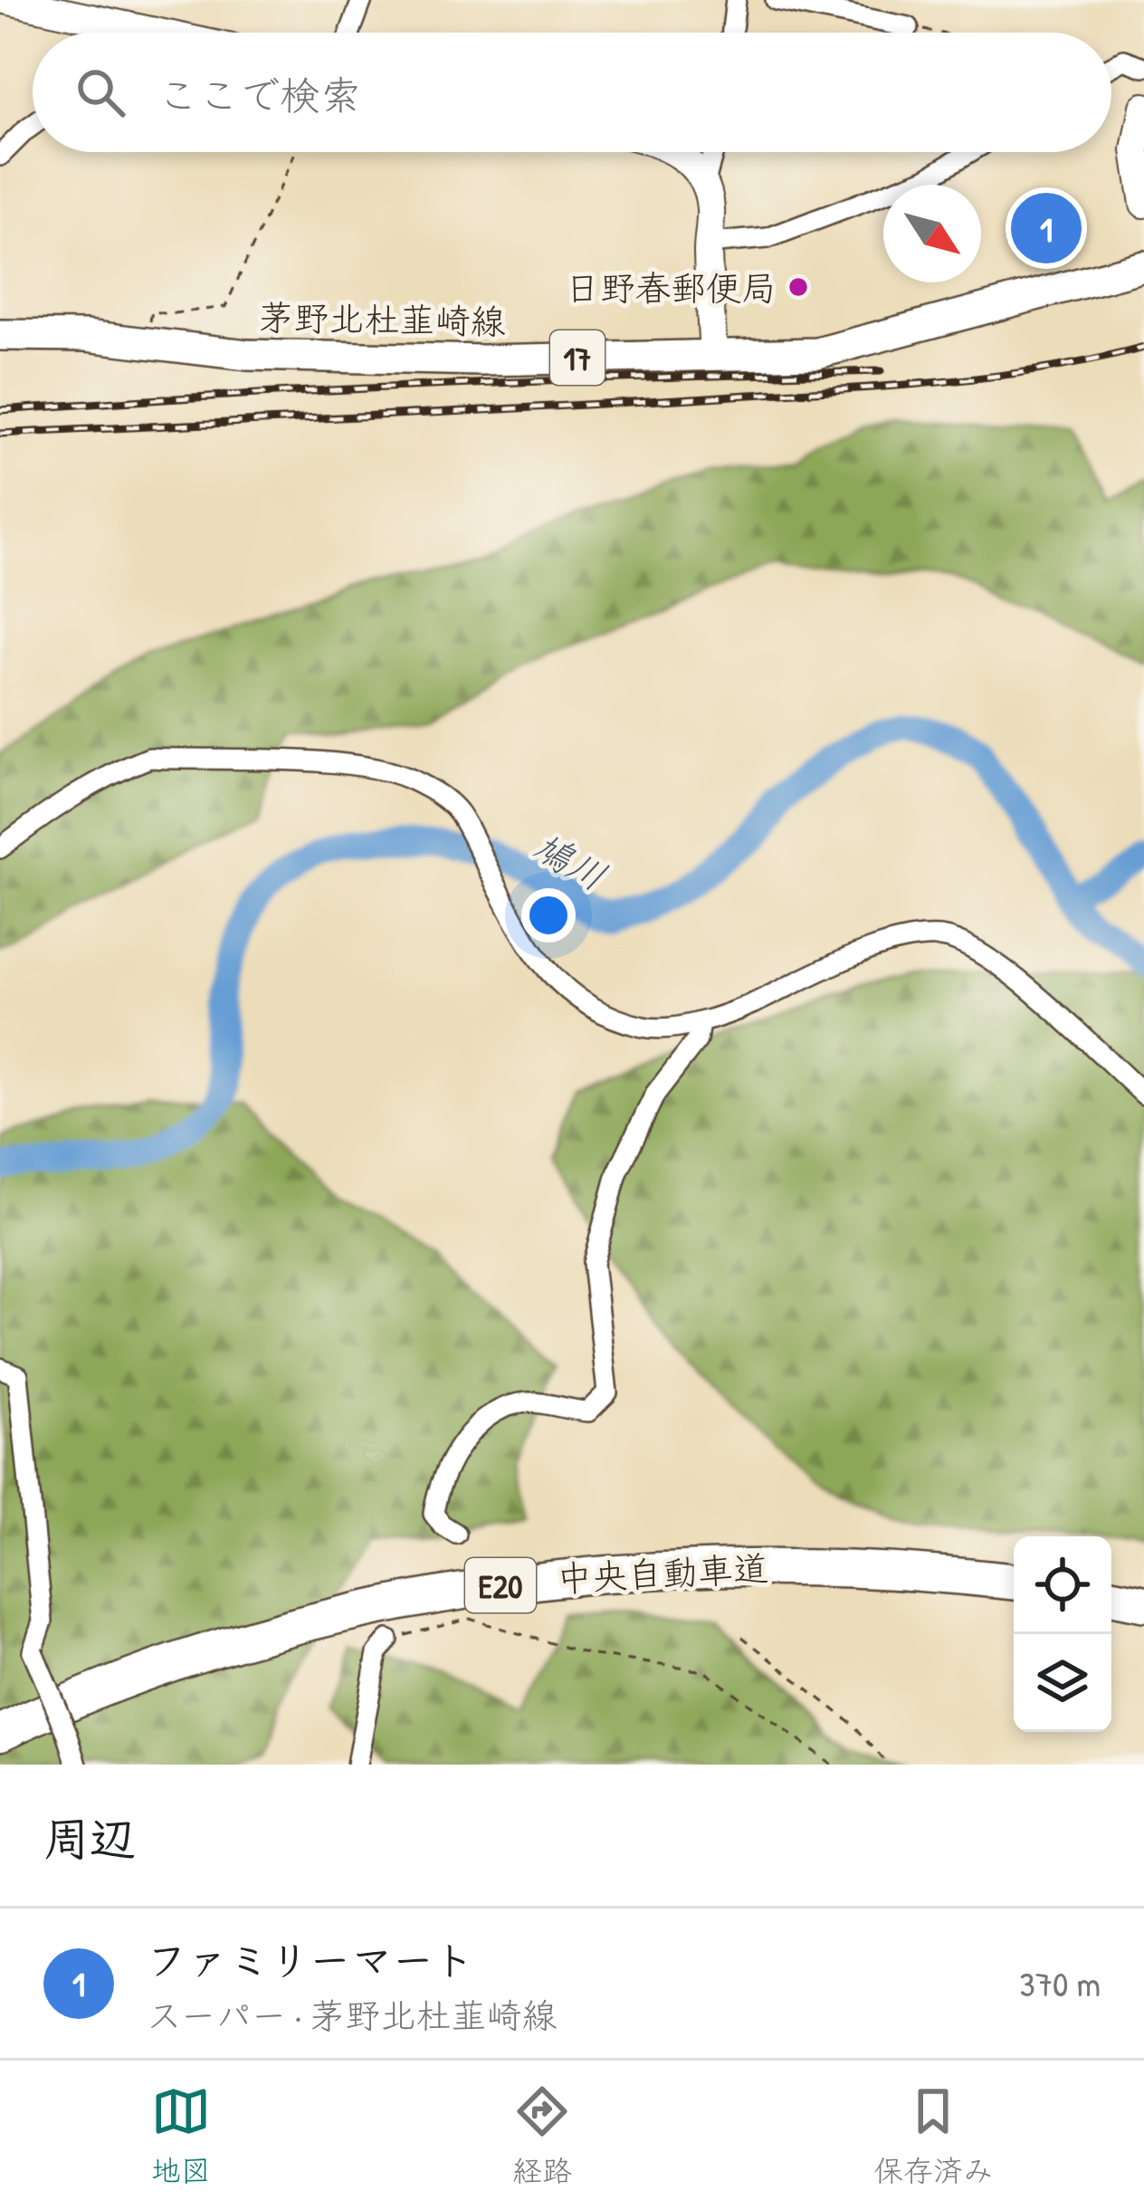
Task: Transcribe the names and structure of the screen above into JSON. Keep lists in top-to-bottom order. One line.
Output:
{"streets":{"highway":["中央自動車道","E20"],"main road":["茅野北杜韮崎線","17"]},"water":["鳩川"],"places":["日野春郵便局"],"north":"bottom right","page":{"search":"ここで検索","pins":"1","heading":"周辺","list":[{"mark":"1","name":"ファミリーマート","note":"スーパー · 茅野北杜韮崎線","value":"370 m"}],"nav":["地図","経路","保存済み"]}}
